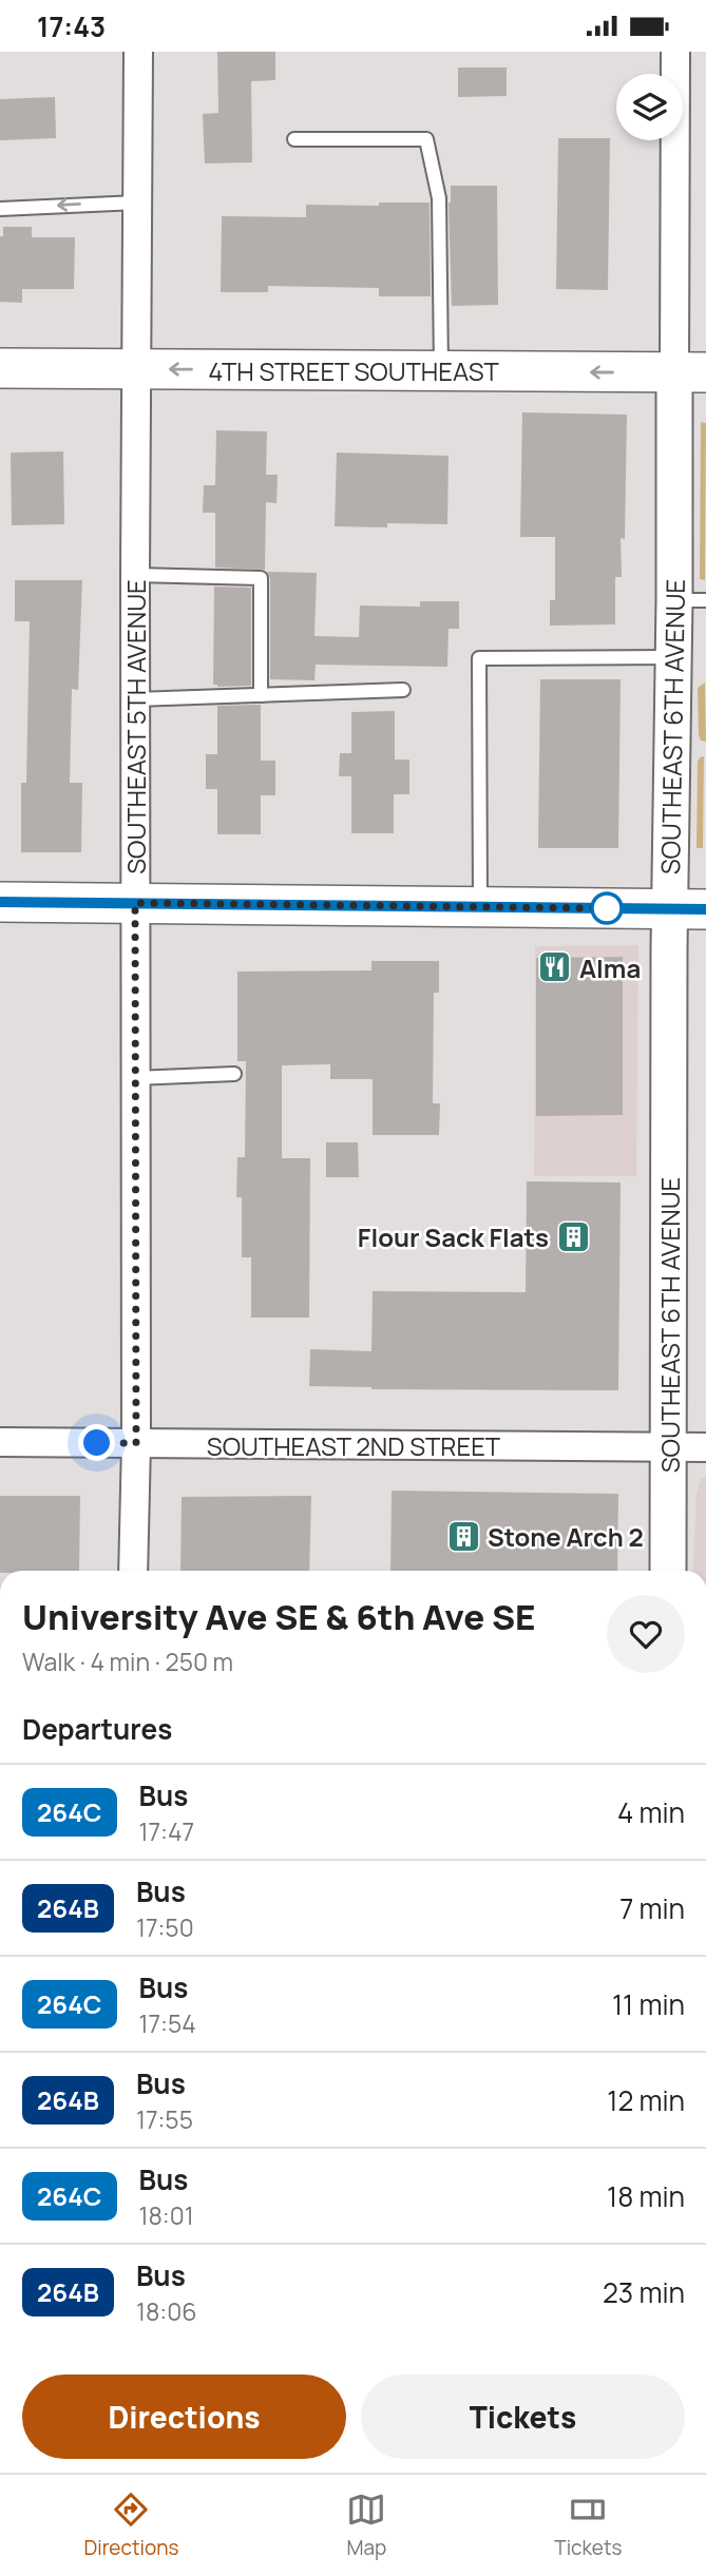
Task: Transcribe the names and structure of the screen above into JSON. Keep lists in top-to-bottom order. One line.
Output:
{"streets":{"main road":["4TH STREET SOUTHEAST"],"street":["SOUTHEAST 5TH AVENUE","SOUTHEAST 6TH AVENUE","SOUTHEAST 2ND STREET"]},"crossings":[["4TH STREET SOUTHEAST","SOUTHEAST 5TH AVENUE"],["4TH STREET SOUTHEAST","SOUTHEAST 6TH AVENUE"],["SOUTHEAST 5TH AVENUE","SOUTHEAST 2ND STREET"],["SOUTHEAST 6TH AVENUE","SOUTHEAST 2ND STREET"]],"one_way":["4TH STREET SOUTHEAST"],"places":{"restaurant":["Alma"],"building":["Flour Sack Flats","Stone Arch 2"]},"lines":["bus line 264C"],"page":{"status":"17:43","heading":[["University Ave SE & 6th Ave SE","Walk · 4 min · 250 m"],"Departures"],"list":[{"mark":"264C","name":"Bus","note":"17:47","value":"4 min"},{"mark":"264B","name":"Bus","note":"17:50","value":"7 min"},{"mark":"264C","name":"Bus","note":"17:54","value":"11 min"},{"mark":"264B","name":"Bus","note":"17:55","value":"12 min"},{"mark":"264C","name":"Bus","note":"18:01","value":"18 min"},{"mark":"264B","name":"Bus","note":"18:06","value":"23 min"}],"buttons":["Directions","Tickets"],"tabs":["Directions","Map","Tickets"]}}
